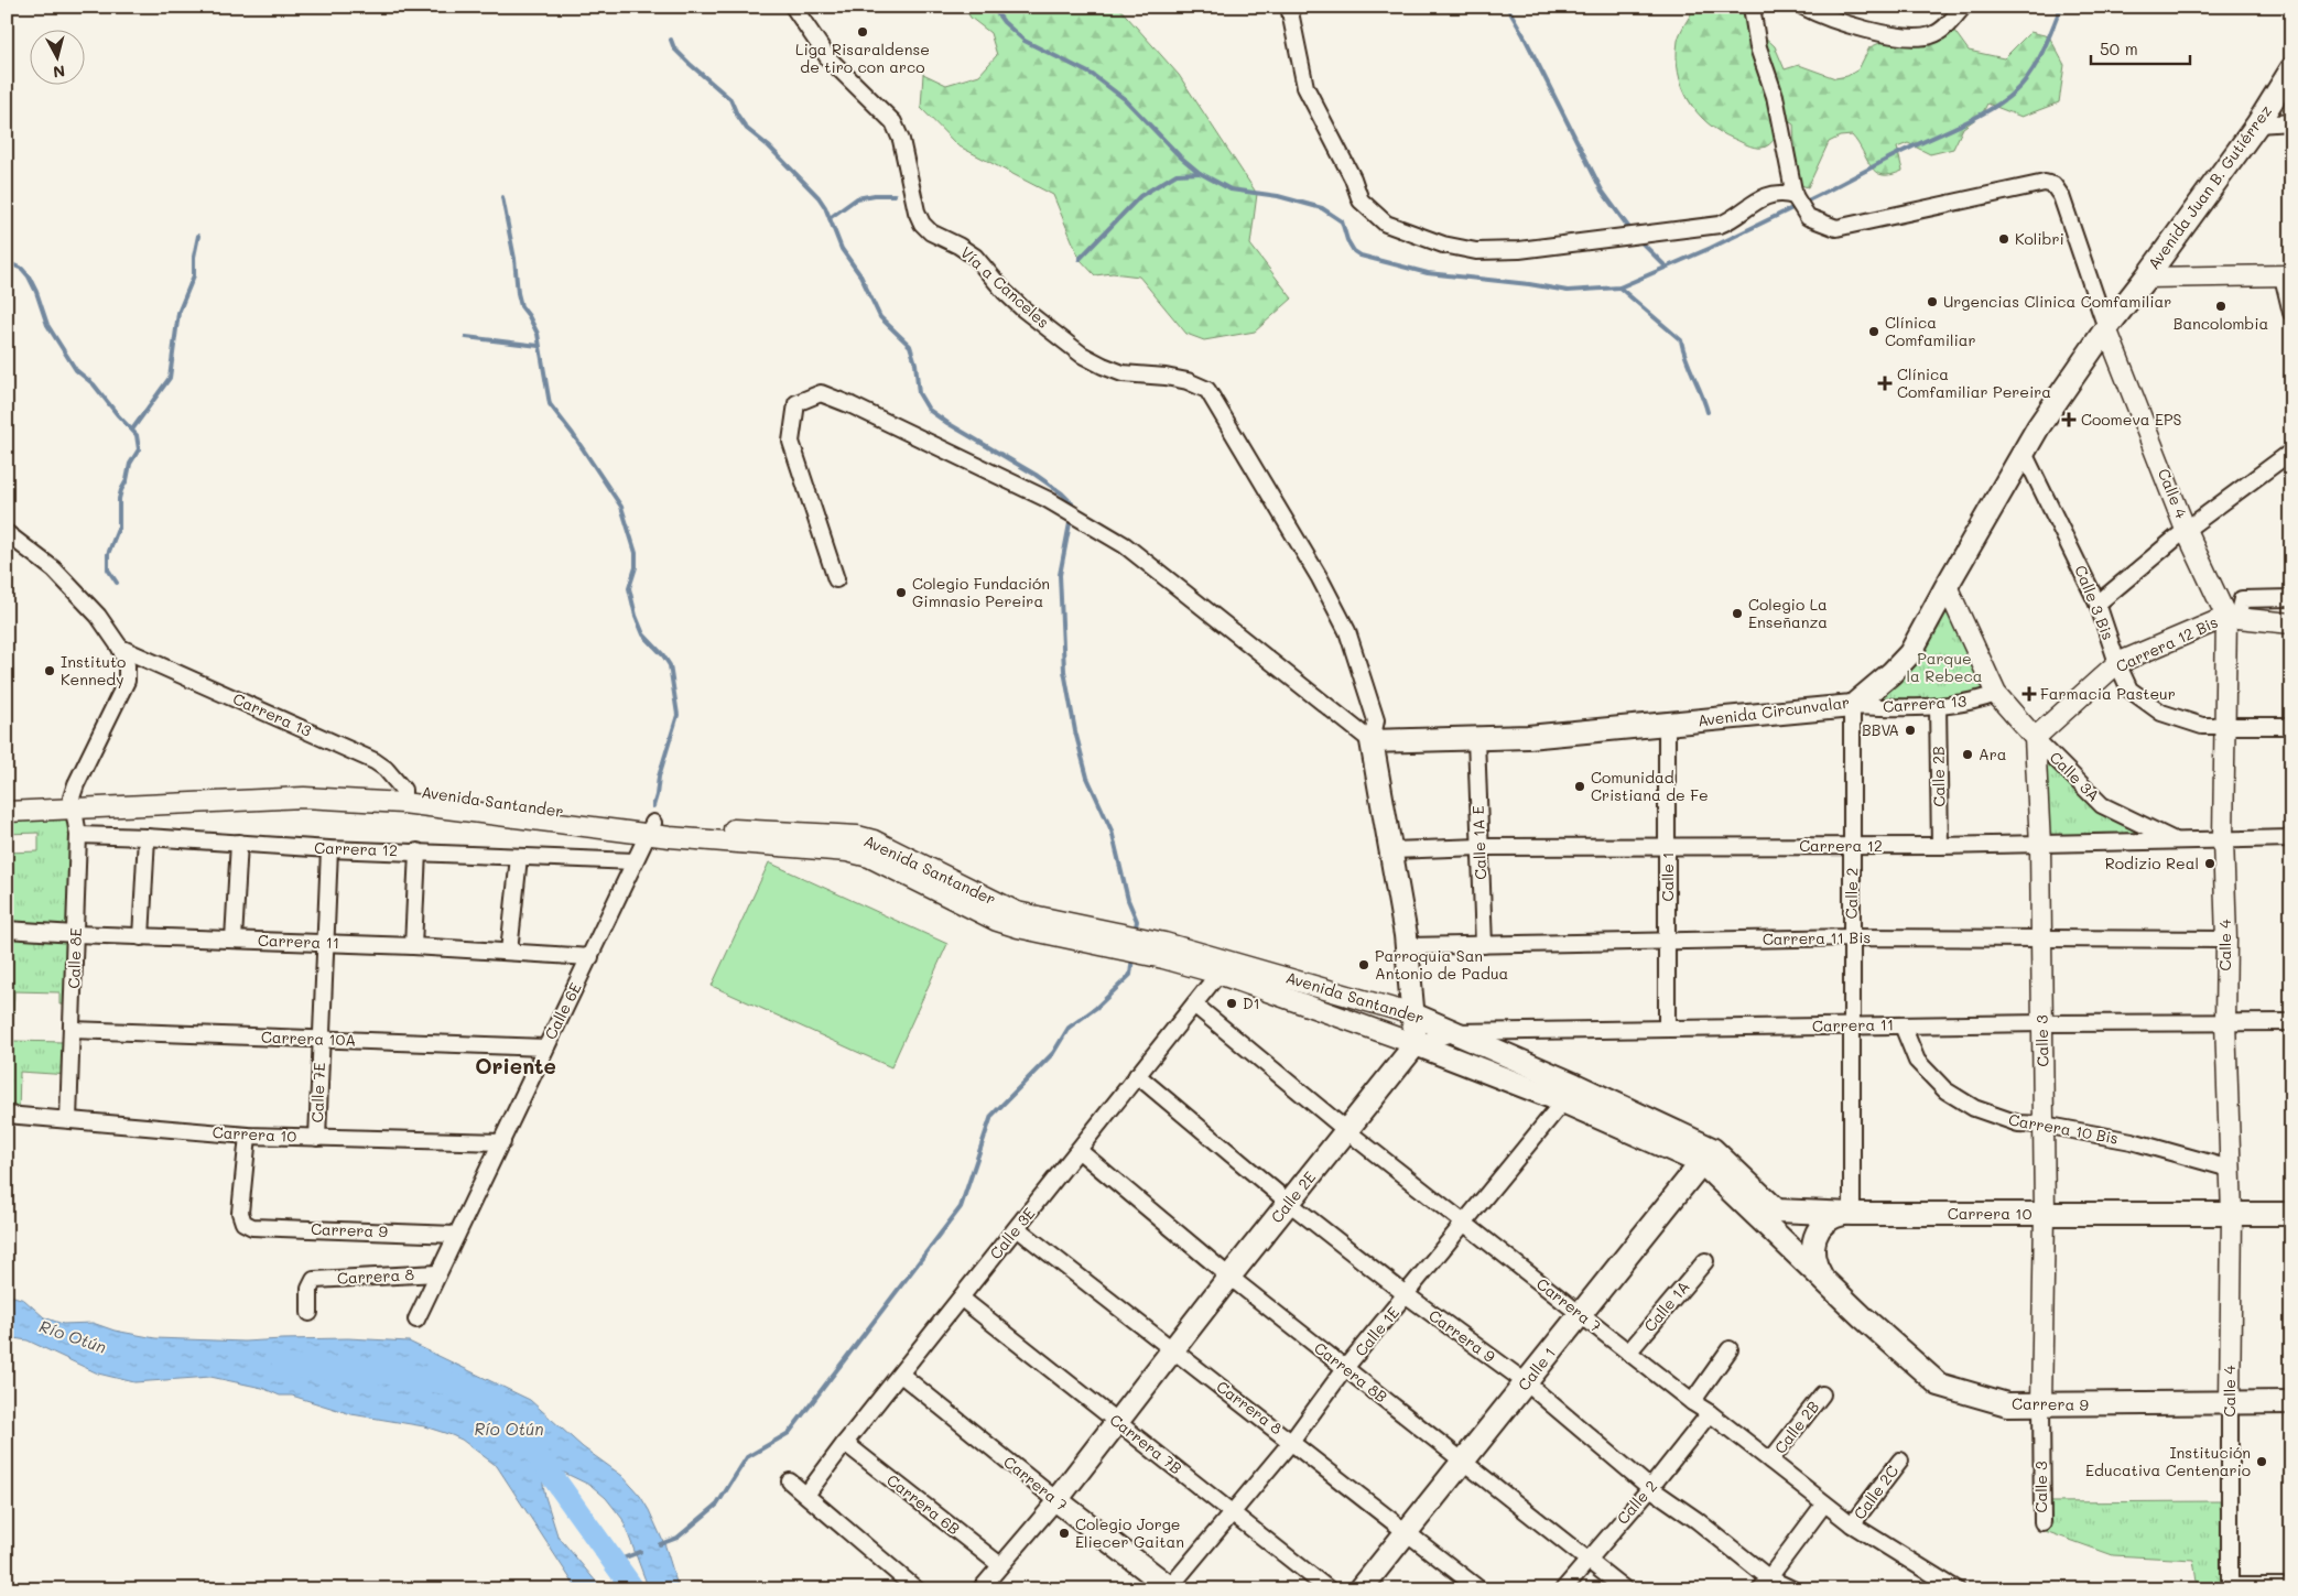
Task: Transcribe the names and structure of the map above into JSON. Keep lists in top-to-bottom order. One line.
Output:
{"streets":{"main road":["Avenida Juan B. Gutiérrez","Avenida Circunvalar","Avenida Santander","Calle 1","Carrera 10","Calle 2E","Carrera 9","Carrera 7"],"street":["Vía a Canceles","Calle 4","Calle 3 Bis","Carrera 12 Bis","Carrera 13","Calle 2B","Calle 3A","Calle 1A E","Carrera 12","Calle 2","Carrera 11 Bis","Carrera 11","Calle 8E","Calle 6E","Carrera 10A","Calle 3","Calle 7E","Carrera 10 Bis","Calle 3E","Carrera 8","Calle 1A","Calle 1E","Carrera 8B","Carrera 7B","Calle 2C","Carrera 6B"]},"crossings":[["Avenida Juan B. Gutiérrez","Avenida Circunvalar"],["Vía a Canceles","Avenida Circunvalar"],["Calle 4","Calle 3 Bis"],["Calle 4","Carrera 12 Bis"],["Calle 4","Avenida Circunvalar"],["Calle 4","Carrera 12"],["Calle 4","Carrera 11 Bis"],["Calle 4","Carrera 11"],["Calle 4","Carrera 10 Bis"],["Calle 4","Carrera 10"],["Calle 4","Carrera 9"],["Calle 3 Bis","Carrera 12 Bis"],["Calle 3 Bis","Avenida Circunvalar"],["Carrera 12 Bis","Calle 3A"],["Carrera 12 Bis","Calle 3"],["Carrera 13","Avenida Circunvalar"],["Carrera 13","Calle 2B"],["Carrera 13","Avenida Santander"],["Carrera 13","Calle 2"],["Avenida Circunvalar","Calle 1A E"],["Avenida Circunvalar","Calle 1"],["Avenida Circunvalar","Calle 2"],["Calle 2B","Carrera 12"],["Calle 2B","Carrera 7"],["Calle 3A","Carrera 12"],["Calle 3A","Calle 3"],["Avenida Santander","Calle 1"],["Avenida Santander","Carrera 11"],["Avenida Santander","Calle 8E"],["Avenida Santander","Calle 6E"],["Avenida Santander","Carrera 10"],["Avenida Santander","Calle 2E"],["Avenida Santander","Carrera 9"],["Avenida Santander","Calle 3E"],["Avenida Santander","Calle 1E"],["Calle 1A E","Carrera 12"],["Calle 1A E","Carrera 11 Bis"],["Carrera 12","Calle 1"],["Carrera 12","Calle 2"],["Carrera 12","Calle 8E"],["Carrera 12","Calle 6E"],["Carrera 12","Calle 3"],["Carrera 12","Calle 7E"],["Calle 1","Carrera 11 Bis"],["Calle 1","Carrera 11"],["Calle 1","Carrera 10"],["Calle 1","Carrera 9"],["Calle 1","Carrera 8"],["Calle 1","Carrera 7"],["Calle 1","Carrera 8B"],["Calle 2","Carrera 11 Bis"],["Calle 2","Carrera 11"],["Calle 2","Carrera 10"],["Calle 2","Carrera 9"],["Calle 2","Carrera 7"],["Calle 2","Carrera 8B"],["Carrera 11 Bis","Calle 3"],["Carrera 11","Calle 8E"],["Carrera 11","Calle 6E"],["Carrera 11","Calle 3"],["Carrera 11","Calle 7E"],["Carrera 11","Carrera 10 Bis"],["Carrera 11","Calle 2E"],["Calle 8E","Carrera 10A"],["Calle 8E","Carrera 10"],["Calle 6E","Carrera 10A"],["Calle 6E","Carrera 10"],["Calle 6E","Carrera 9"],["Calle 6E","Carrera 8"],["Carrera 10A","Calle 7E"],["Calle 3","Carrera 10 Bis"],["Calle 3","Carrera 10"],["Calle 3","Carrera 9"],["Calle 7E","Carrera 10"],["Carrera 10","Carrera 9"],["Calle 2E","Carrera 9"],["Calle 2E","Carrera 8"],["Calle 2E","Carrera 7"],["Calle 2E","Carrera 8B"],["Calle 2E","Carrera 7B"],["Calle 2E","Carrera 6B"],["Carrera 9","Calle 3E"],["Carrera 9","Calle 1E"],["Calle 3E","Carrera 8"],["Calle 3E","Carrera 7"],["Calle 3E","Carrera 8B"],["Calle 3E","Carrera 7B"],["Calle 3E","Carrera 6B"],["Carrera 8","Calle 1E"],["Carrera 7","Calle 1A"],["Carrera 7","Calle 1E"],["Carrera 7","Calle 2C"],["Calle 1E","Carrera 8B"],["Calle 1E","Carrera 7B"]],"districts":["Oriente"],"water":["Río Otún"],"parks":["Parque la Rebeca"],"places":{"other":["Liga Risaraldense de tiro con arco","Kolibri","Urgencias Clinica Comfamiliar","Bancolombia","Clínica Comfamiliar","Colegio Fundación Gimnasio Pereira","Colegio La Enseñanza","Instituto Kennedy","BBVA","Ara","Comunidad Cristiana de Fe","Rodizio Real","Parroquia San Antonio de Padua","D1","Institución Educativa Centenario","Colegio Jorge Eliecer Gaitan"],"health":["Clínica Comfamiliar Pereira","Coomeva EPS","Farmacia Pasteur"]},"scale_bar":"50 m","north":"bottom"}
